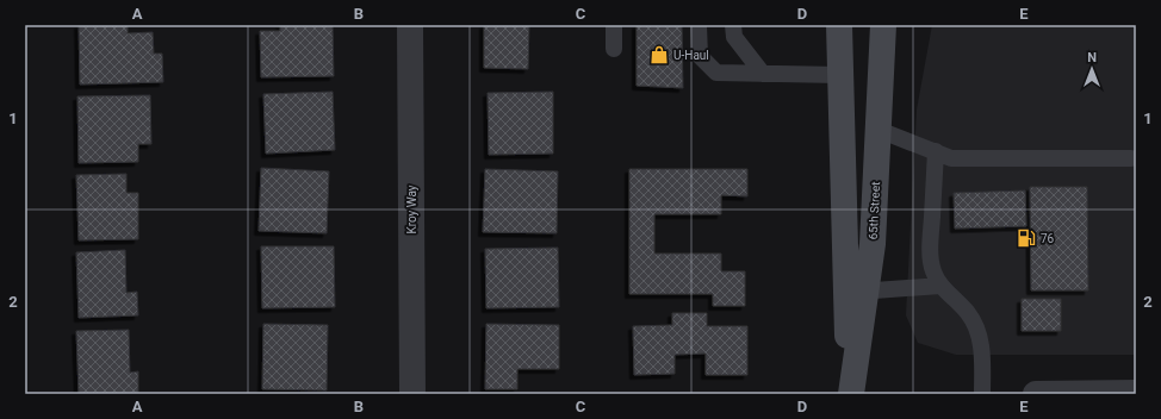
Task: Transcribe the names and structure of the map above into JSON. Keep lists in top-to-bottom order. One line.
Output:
{"streets":{"main road":["65th Street"],"street":["Kroy Way"]},"places":{"shop":["U-Haul"],"fuel station":["76"]},"north":"top","grid":{"columns":["A","B","C","D","E"],"rows":["1","2"]}}
